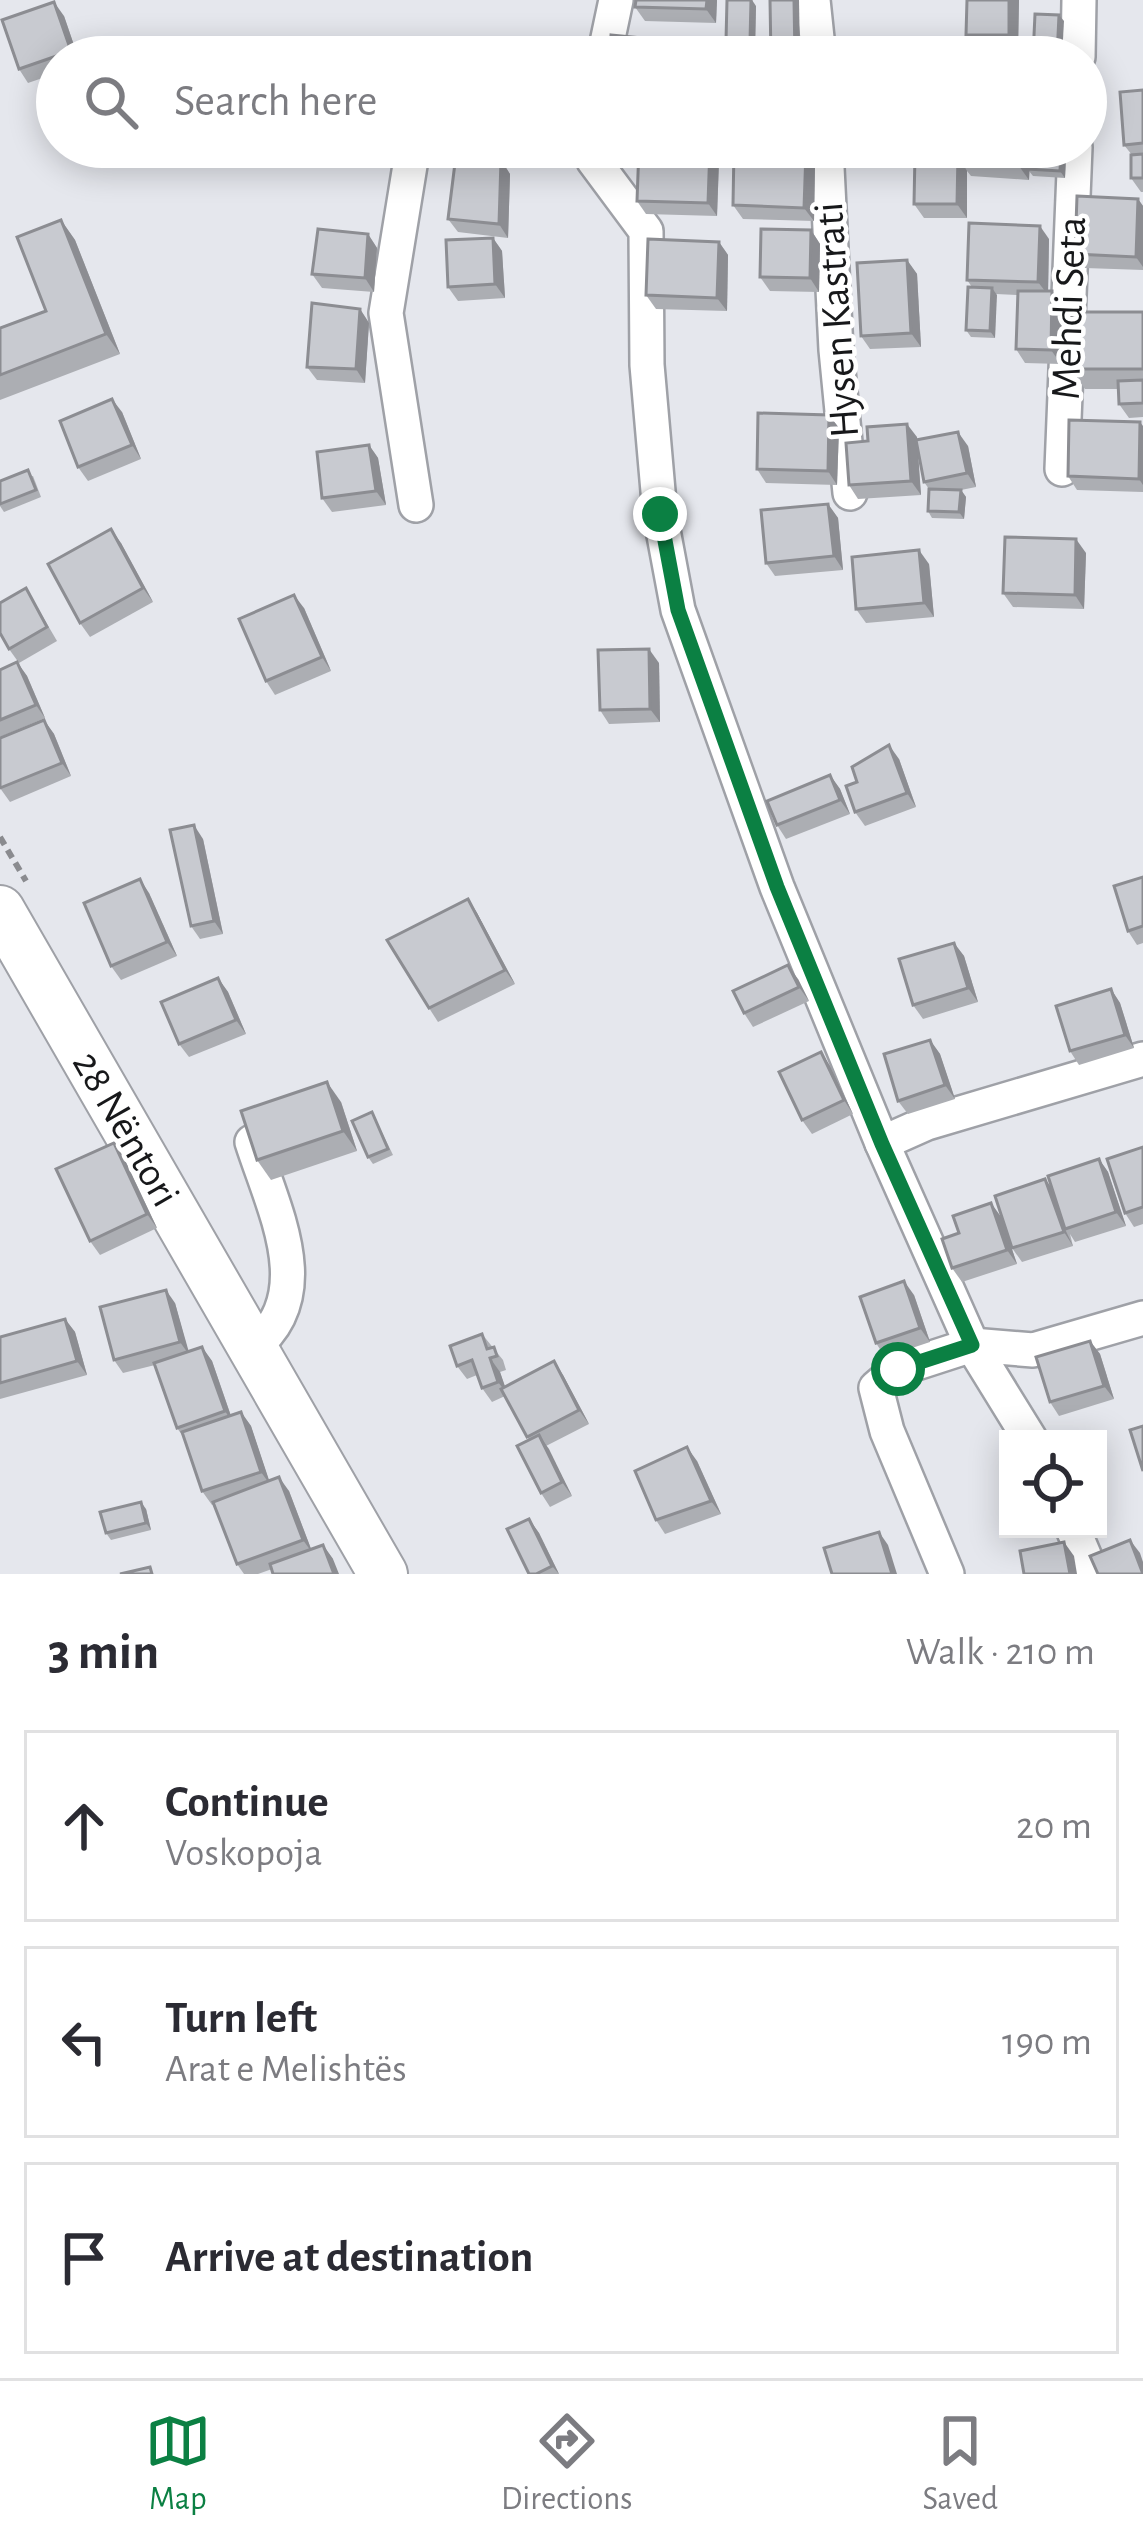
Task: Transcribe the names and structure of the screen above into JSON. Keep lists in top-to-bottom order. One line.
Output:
{"streets":{"main road":["28 Nëntori"],"street":["Mehdi Seta","Hysen Kastrati"]},"page":{"search":"Search here","heading":["3 min","Walk · 210 m"],"list":[["Continue","Voskopoja","20 m"],["Turn left","Arat e Melishtës","190 m"],"Arrive at destination"],"nav":["Map","Directions","Saved"]}}
